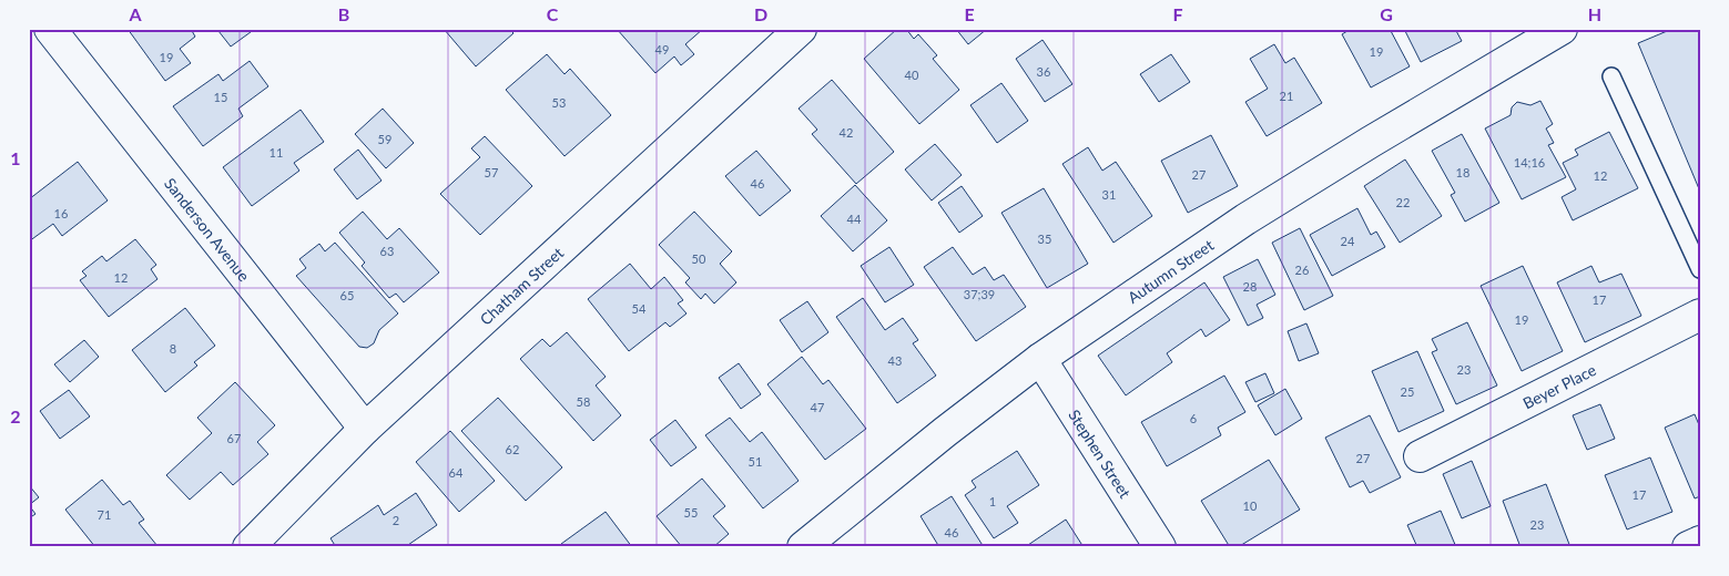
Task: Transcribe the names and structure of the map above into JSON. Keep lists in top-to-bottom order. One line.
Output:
{"streets":{"street":["Sanderson Avenue","Autumn Street","Chatham Street","Beyer Place","Stephen Street"]},"crossings":[["Sanderson Avenue","Chatham Street"],["Autumn Street","Stephen Street"]],"house_numbers":["49","19","19","36","40","21","15","53","42","59","11","14;16","57","18","27","12","46","31","22","16","44","35","24","63","50","26","12","28","37;39","65","17","54","19","8","43","23","25","58","47","6","67","62","27","51","64","17","1","10","55","71","2","23","46"],"grid":{"columns":["A","B","C","D","E","F","G","H"],"rows":["1","2"]}}
